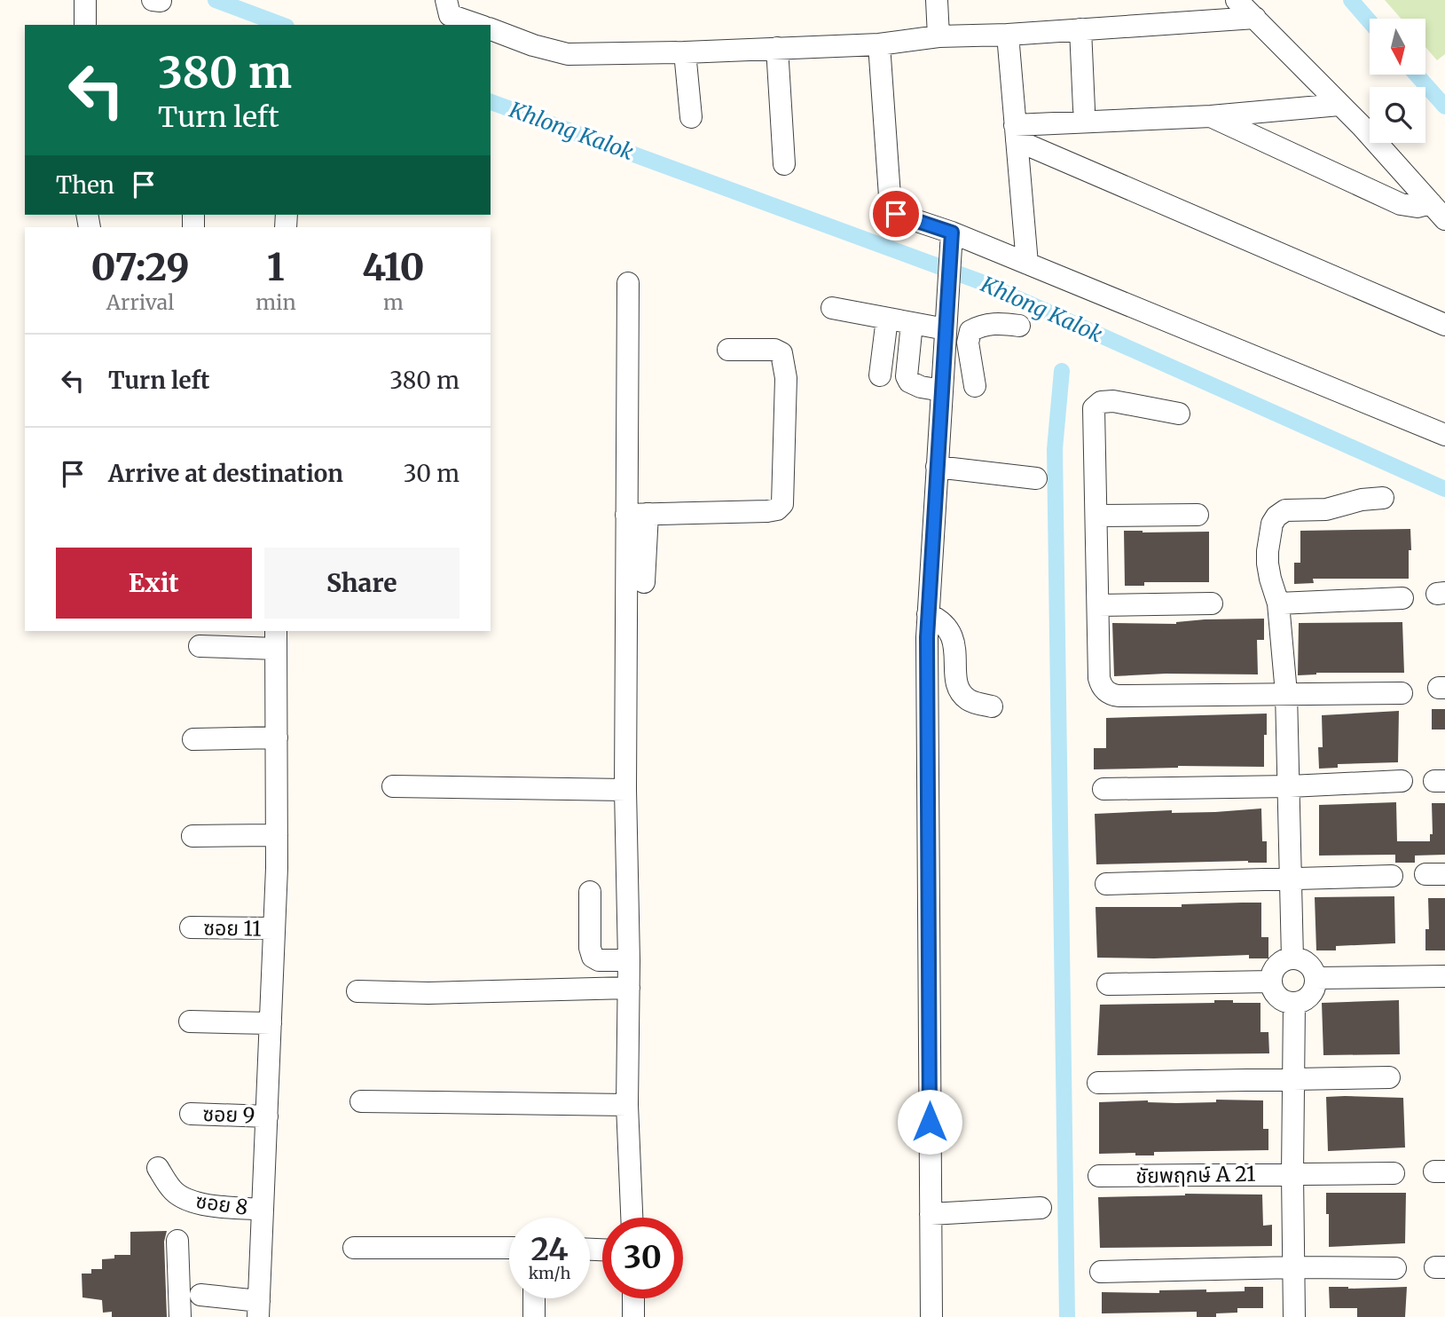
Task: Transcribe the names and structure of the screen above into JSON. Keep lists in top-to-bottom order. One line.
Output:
{"streets":{"street":["ซอย 11","ซอย 9","ชัยพฤกษ์ A 21","ซอย 8"]},"water":["Khlong Kalok"],"north":"bottom","page":{"turn":["380 m","Turn left"],"then":"Then","eta":["07:29","Arrival","1","min","410","m"],"list":[{"name":"Turn left","value":"380 m"},{"name":"Arrive at destination","value":"30 m"}],"buttons":["Exit","Share"],"speed":"24 km/h","limit":"30"}}
